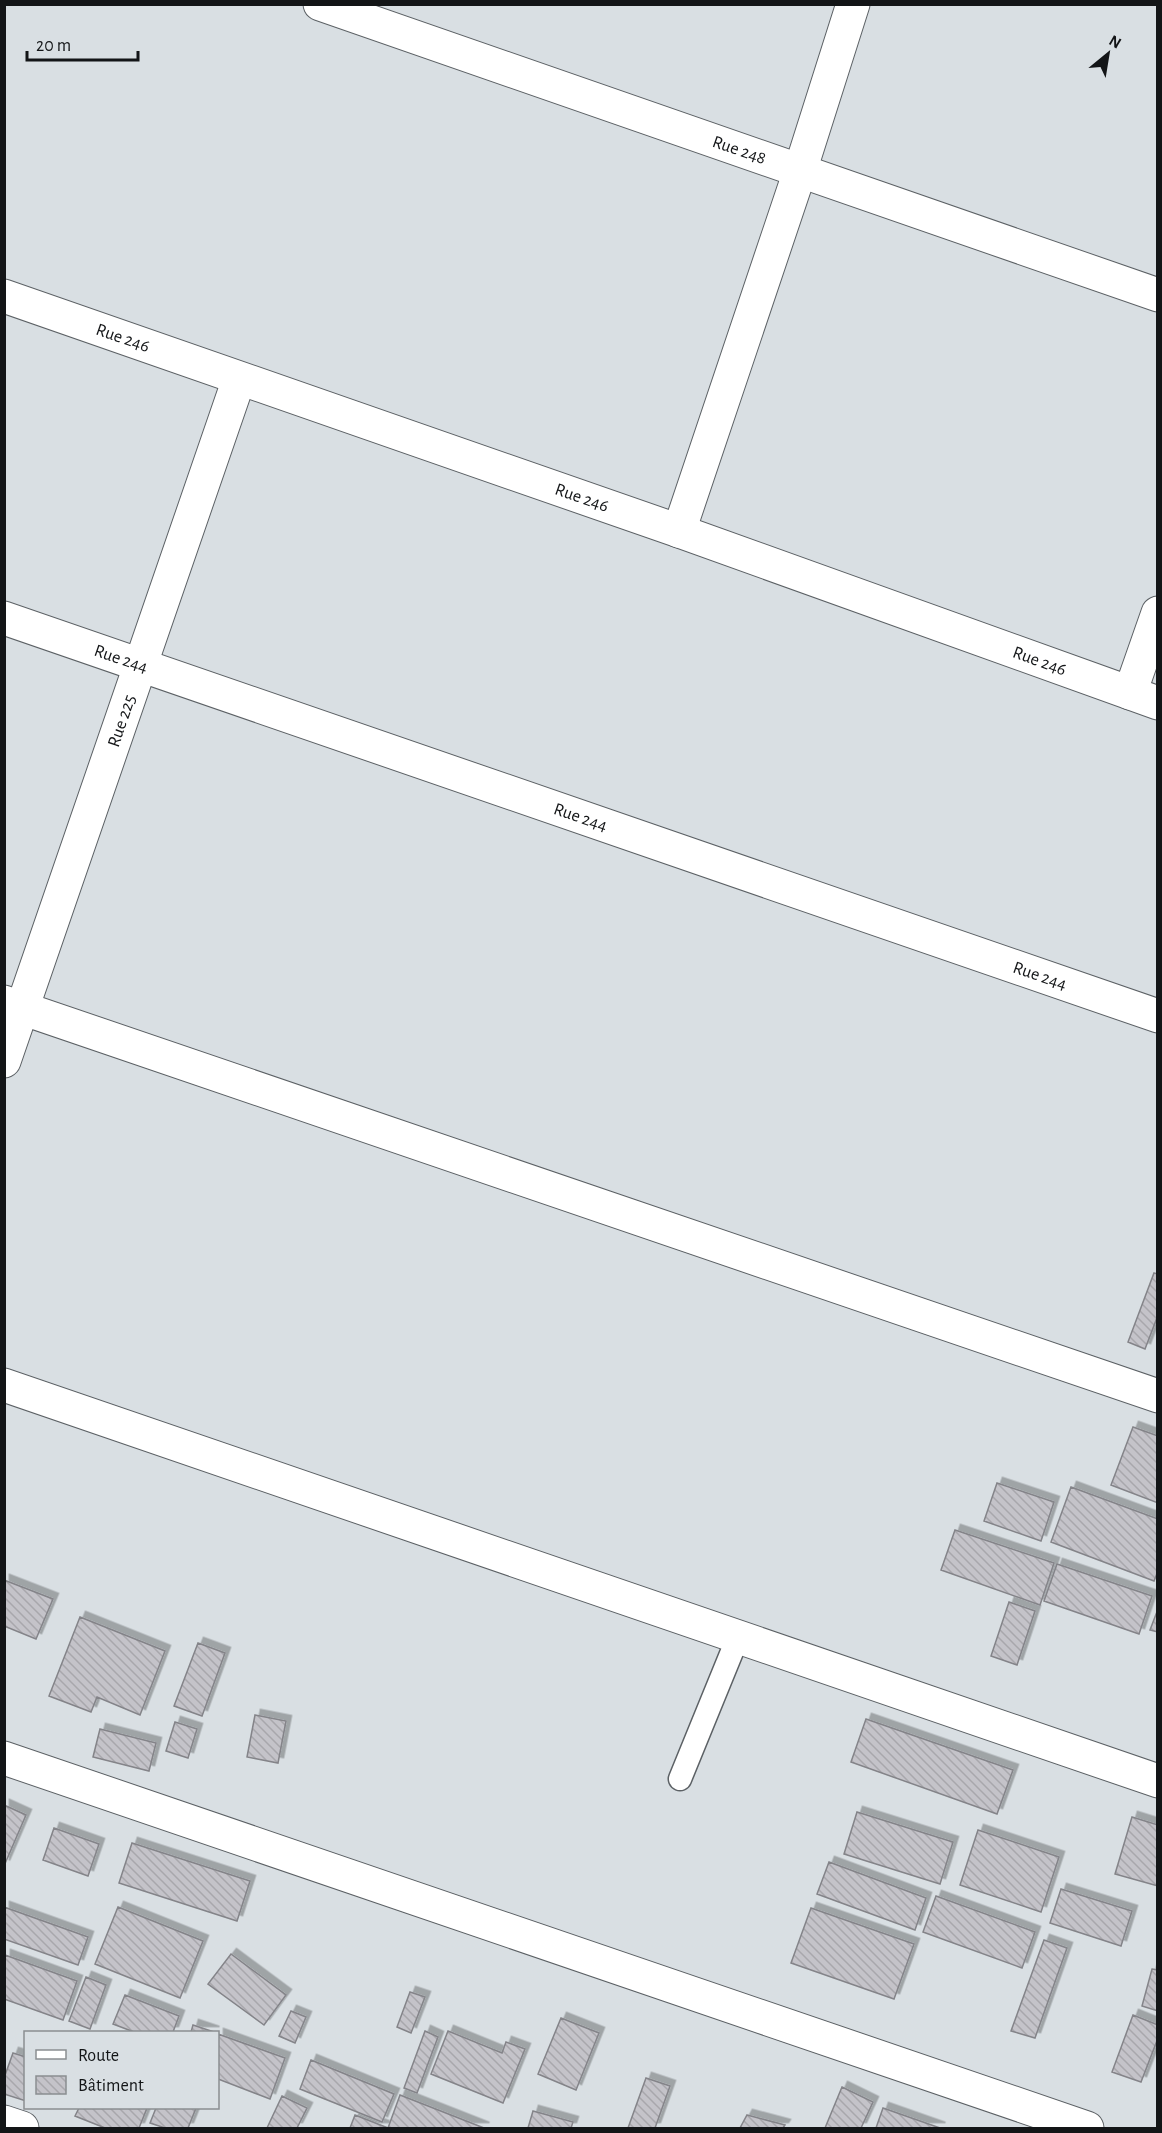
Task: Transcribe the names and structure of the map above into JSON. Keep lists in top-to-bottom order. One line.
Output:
{"streets":{"street":["Rue 248","Rue 246","Rue 244","Rue 225"]},"crossings":[["Rue 246","Rue 225"],["Rue 244","Rue 225"]],"legend":["Route","Bâtiment"],"scale_bar":"20 m","north":"top right"}
